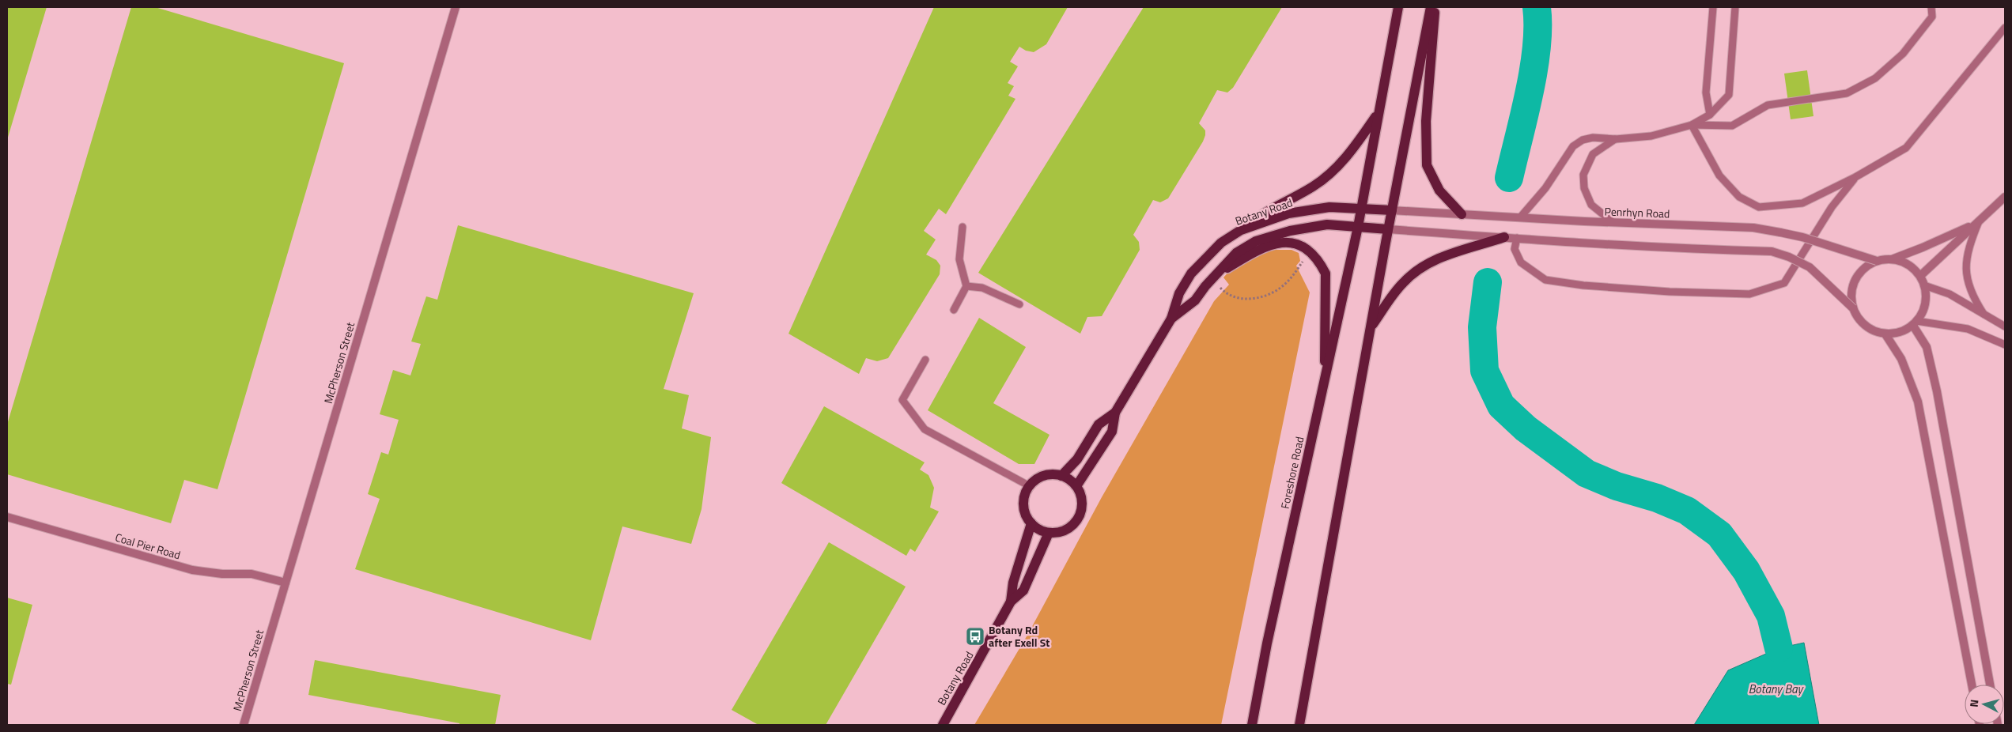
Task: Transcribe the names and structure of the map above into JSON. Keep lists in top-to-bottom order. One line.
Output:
{"streets":{"main road":["Botany Road","Foreshore Road"],"street":["Penrhyn Road","McPherson Street","Coal Pier Road"]},"crossings":[["Botany Road","Penrhyn Road"],["Botany Road","Foreshore Road"],["McPherson Street","Coal Pier Road"]],"water":["Botany Bay"],"places":{"bus stop":["Botany Rd after Exell St"]},"north":"left"}
